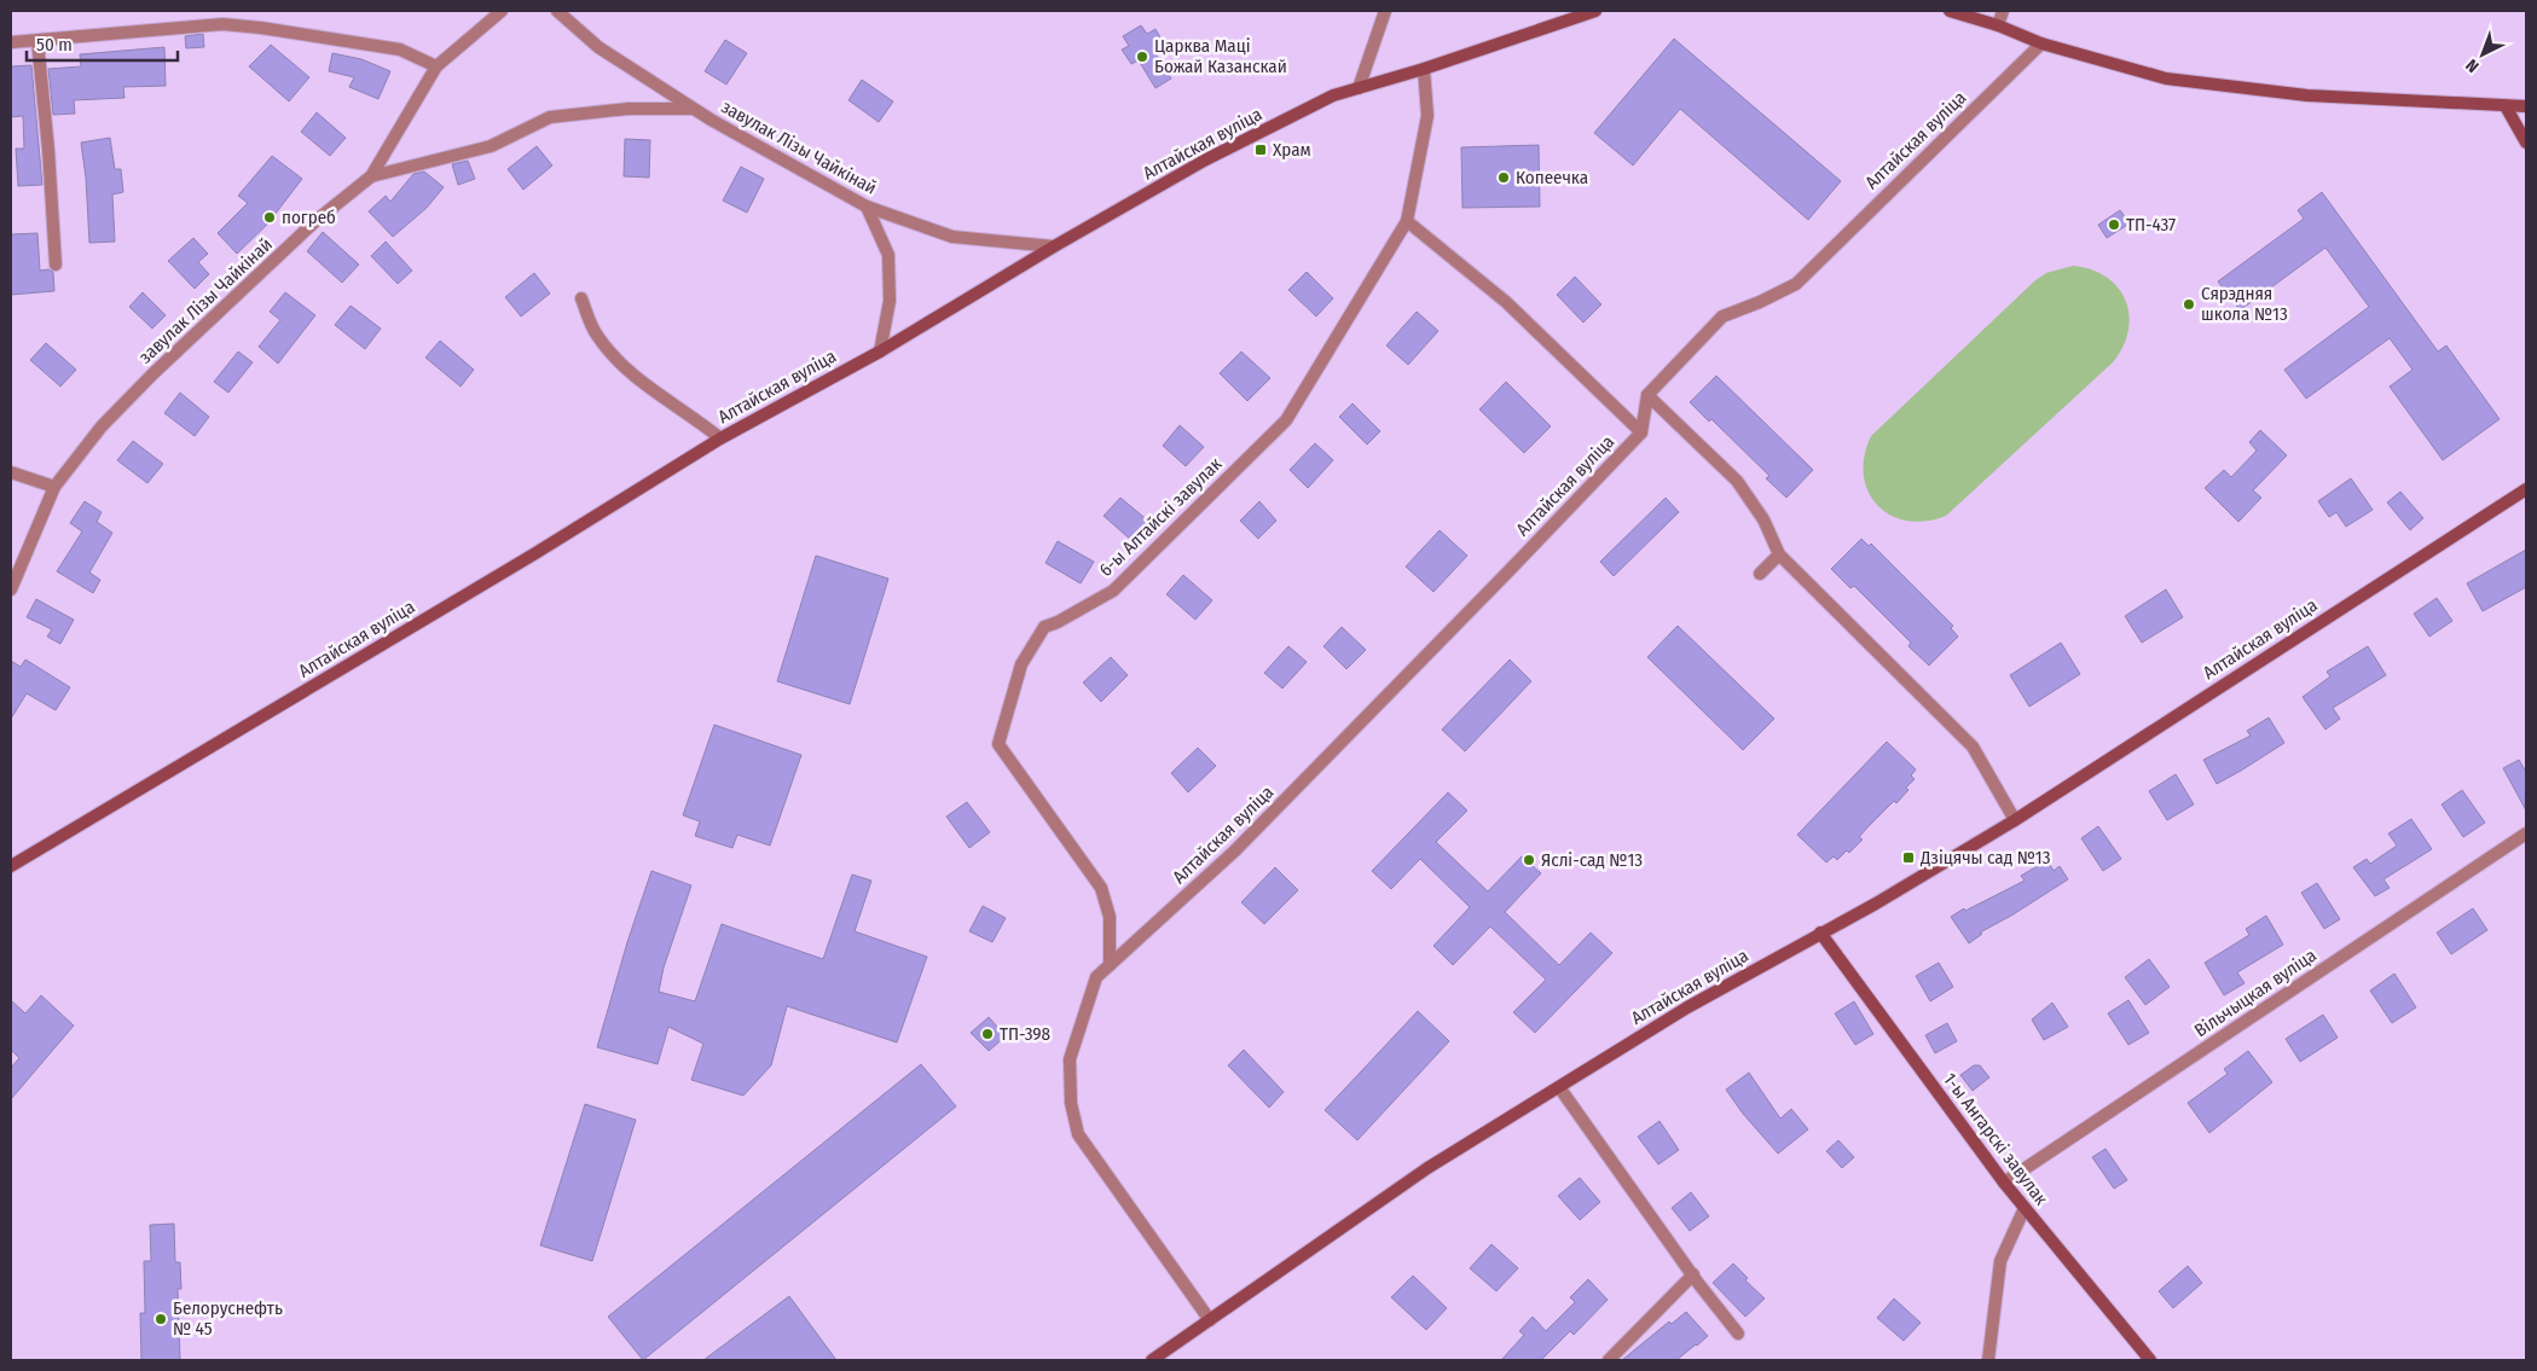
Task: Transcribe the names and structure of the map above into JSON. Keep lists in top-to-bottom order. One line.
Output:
{"streets":{"main road":["Алтайская вуліца","1-ы Ангарскі завулак"],"street":["завулак Лізы Чайкінай","6-ы Алтайскі завулак","Вільчыцкая вуліца"]},"crossings":[["Алтайская вуліца","завулак Лізы Чайкінай"],["Алтайская вуліца","6-ы Алтайскі завулак"],["Алтайская вуліца","1-ы Ангарскі завулак"],["Вільчыцкая вуліца","1-ы Ангарскі завулак"]],"places":{"other":["Царква Маці Божай Казанскай","Копеечка","погреб","ТП-437","Сярэдняя школа №13","Яслі-сад №13","ТП-398","Белоруснефть № 45"],"transit":["Храм","Дзіцячы сад №13"]},"scale_bar":"50 m","north":"bottom left"}
